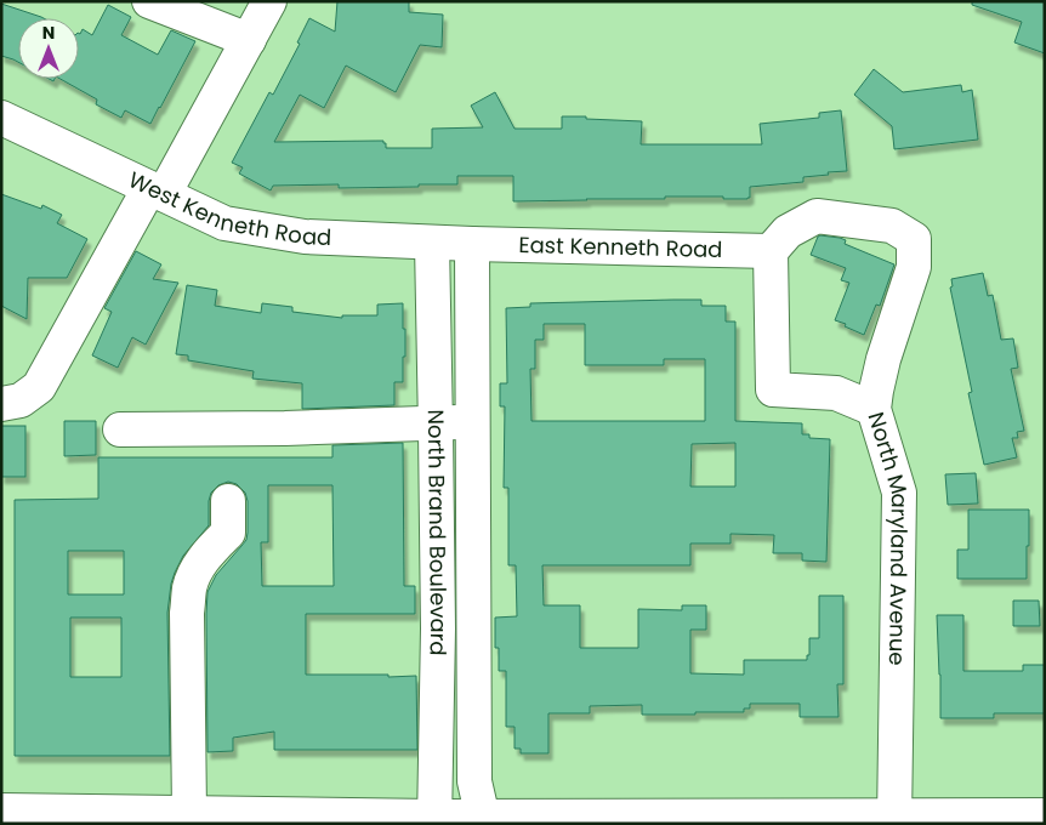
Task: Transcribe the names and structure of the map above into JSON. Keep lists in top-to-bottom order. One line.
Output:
{"streets":{"street":["West Kenneth Road","East Kenneth Road","North Brand Boulevard","North Maryland Avenue"]},"crossings":[["West Kenneth Road","East Kenneth Road"],["West Kenneth Road","North Brand Boulevard"],["East Kenneth Road","North Brand Boulevard"],["East Kenneth Road","North Maryland Avenue"]],"north":"top"}
